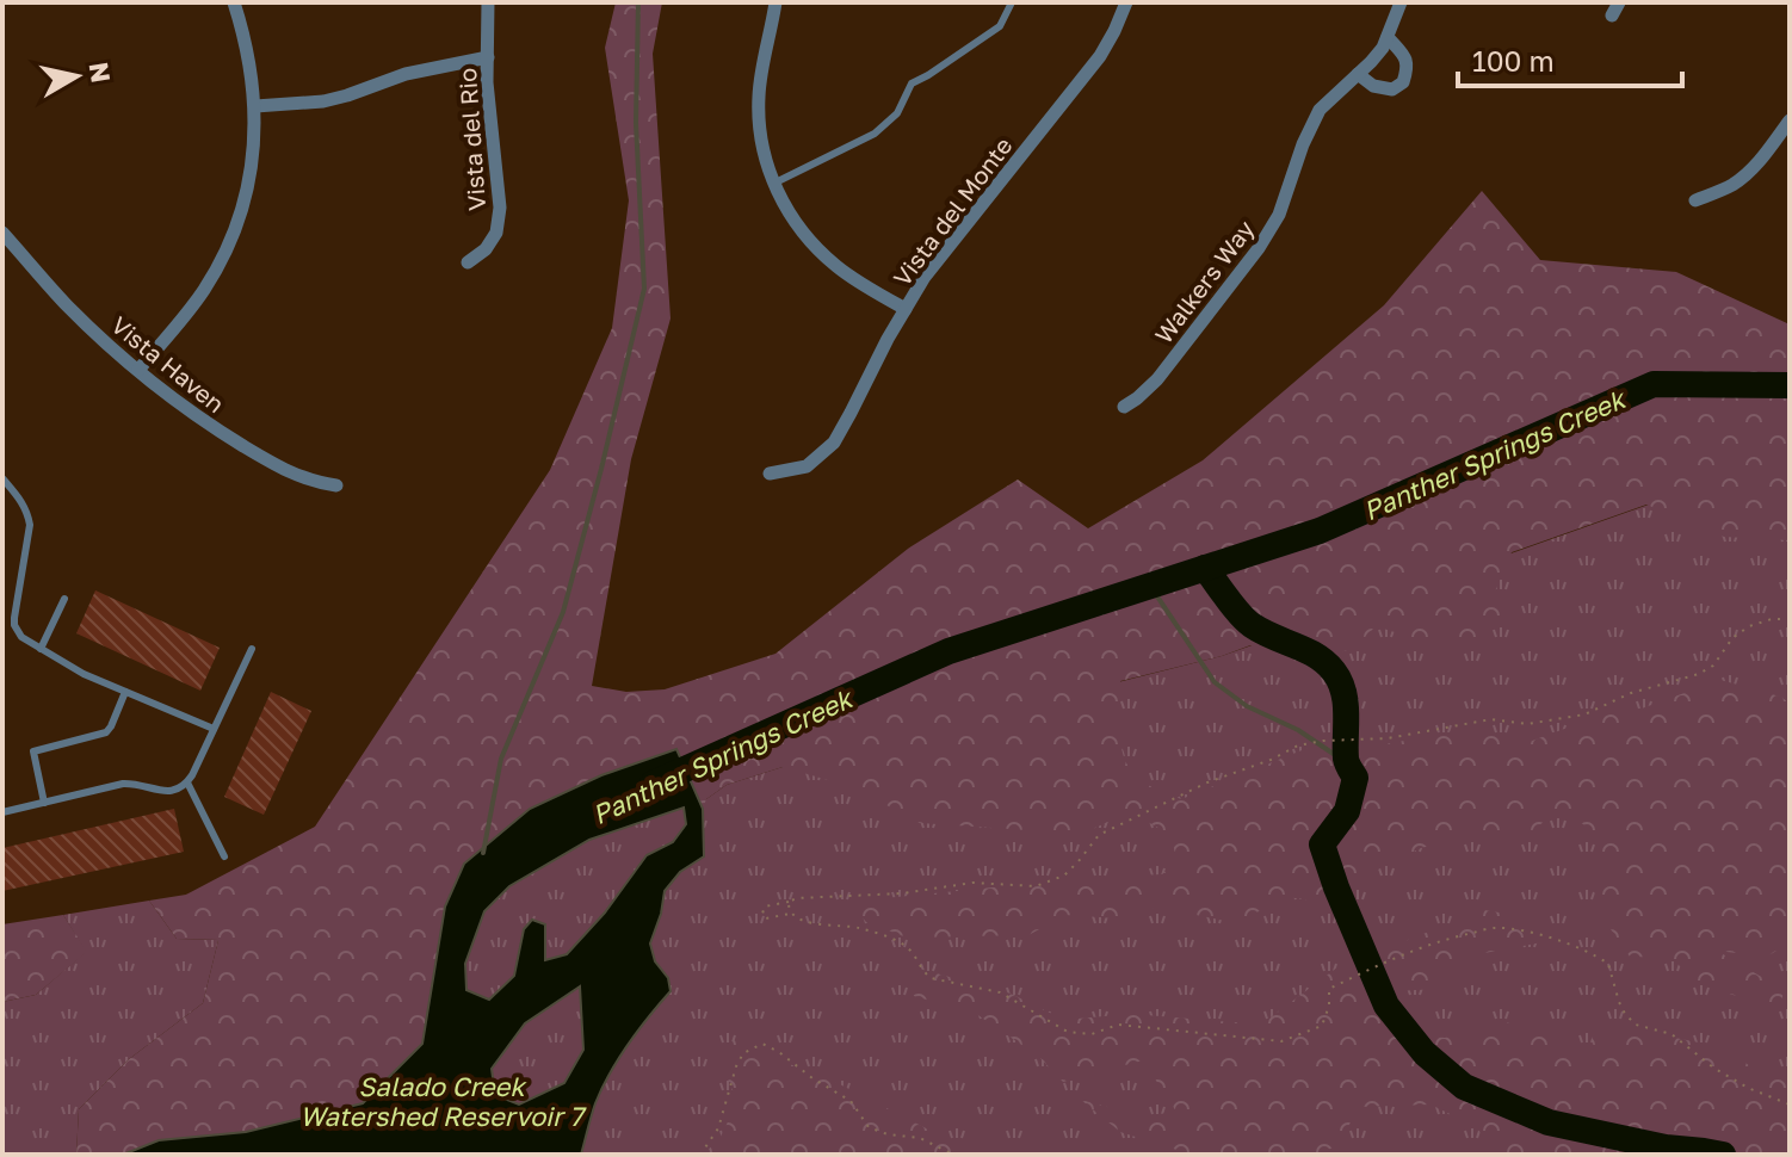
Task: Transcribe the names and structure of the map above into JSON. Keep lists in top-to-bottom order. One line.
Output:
{"streets":{"street":["Vista del Rio","Vista del Monte","Walkers Way","Vista Haven"]},"water":["Panther Springs Creek","Salado Creek Watershed Reservoir 7"],"scale_bar":"100 m","north":"right"}
